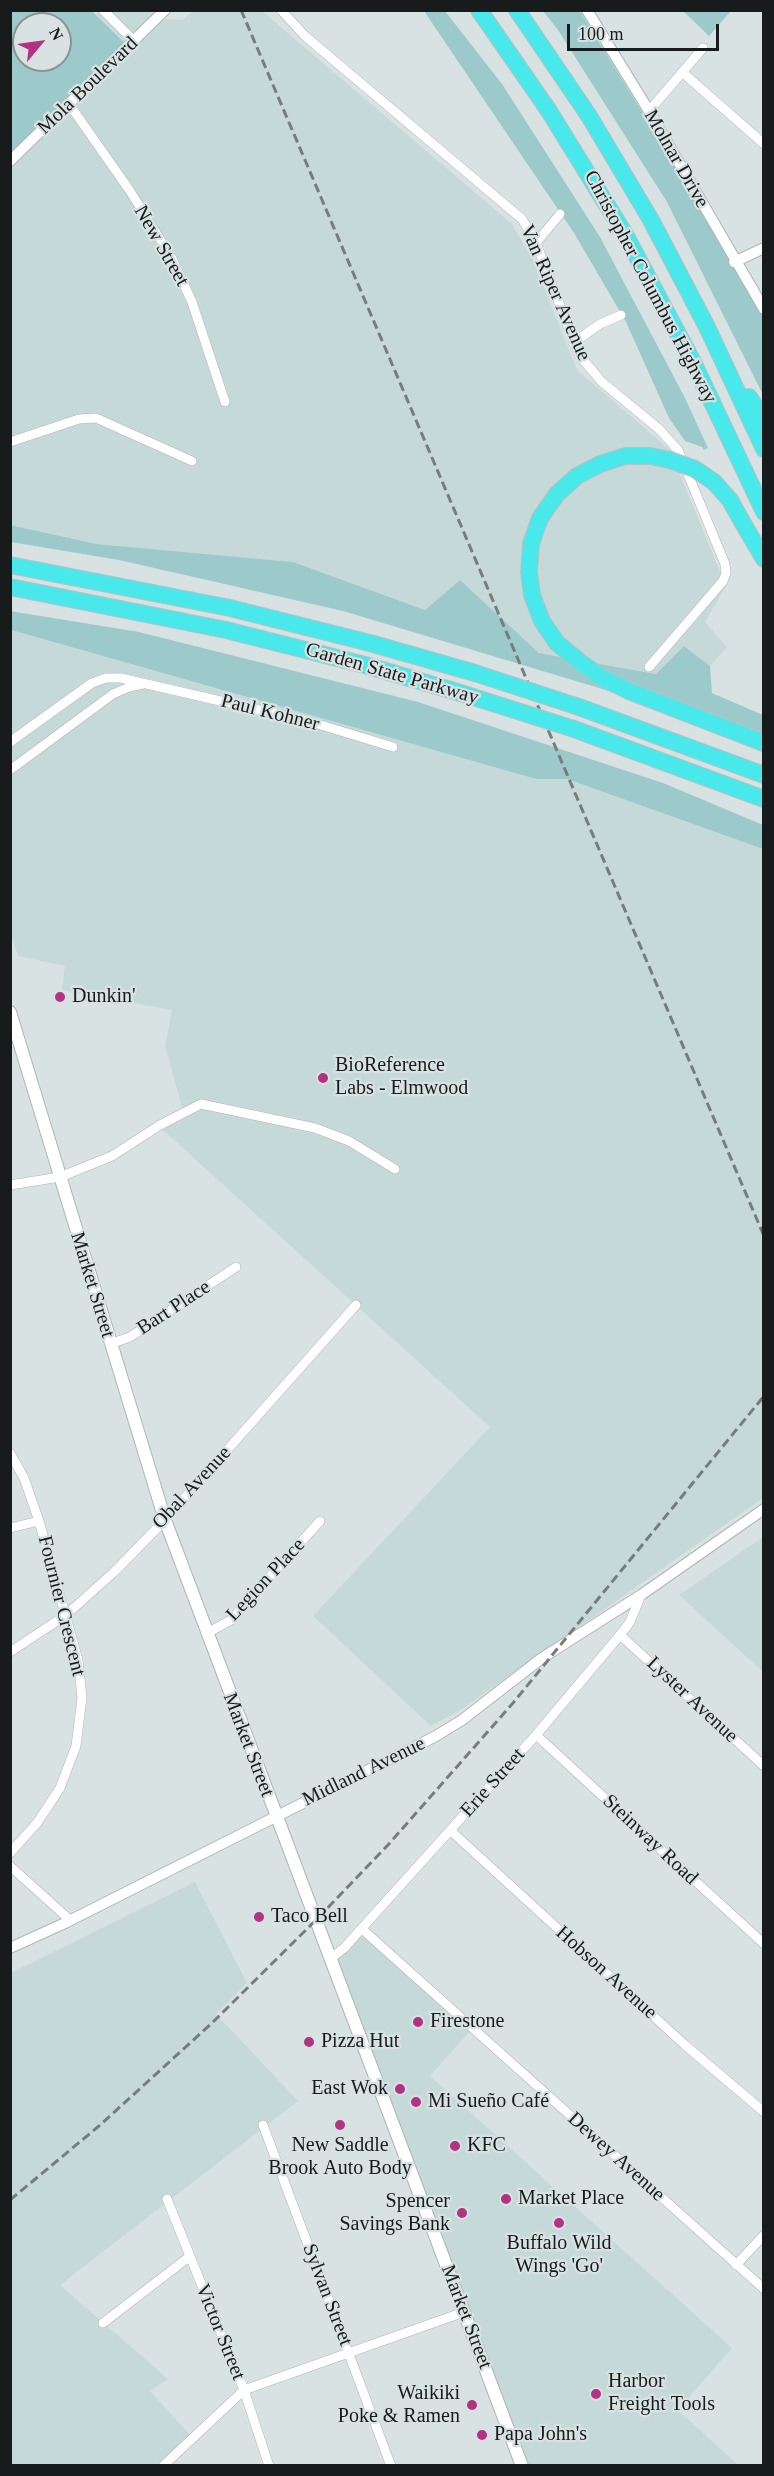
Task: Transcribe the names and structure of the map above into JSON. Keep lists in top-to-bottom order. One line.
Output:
{"streets":{"highway":["Christopher Columbus Highway","Garden State Parkway"],"main road":["Market Street"],"street":["Mola Boulevard","Molnar Drive","New Street","Van Riper Avenue","Paul Kohner","Bart Place","Obal Avenue","Legion Place","Fournier Crescent","Lyster Avenue","Midland Avenue","Erie Street","Steinway Road","Hobson Avenue","Dewey Avenue","Sylvan Street","Victor Street"]},"crossings":[["Mola Boulevard","New Street"],["Market Street","Bart Place"],["Market Street","Obal Avenue"],["Market Street","Legion Place"],["Market Street","Midland Avenue"],["Market Street","Erie Street"],["Obal Avenue","Fournier Crescent"],["Lyster Avenue","Erie Street"],["Midland Avenue","Erie Street"],["Erie Street","Steinway Road"],["Erie Street","Hobson Avenue"],["Erie Street","Dewey Avenue"]],"places":["Dunkin'","BioReference Labs - Elmwood","Taco Bell","Firestone","Pizza Hut","East Wok","Mi Sueño Café","New Saddle Brook Auto Body","KFC","Market Place","Spencer Savings Bank","Buffalo Wild Wings 'Go'","Harbor Freight Tools","Waikiki Poke & Ramen","Papa John's"],"scale_bar":"100 m","north":"top right"}
